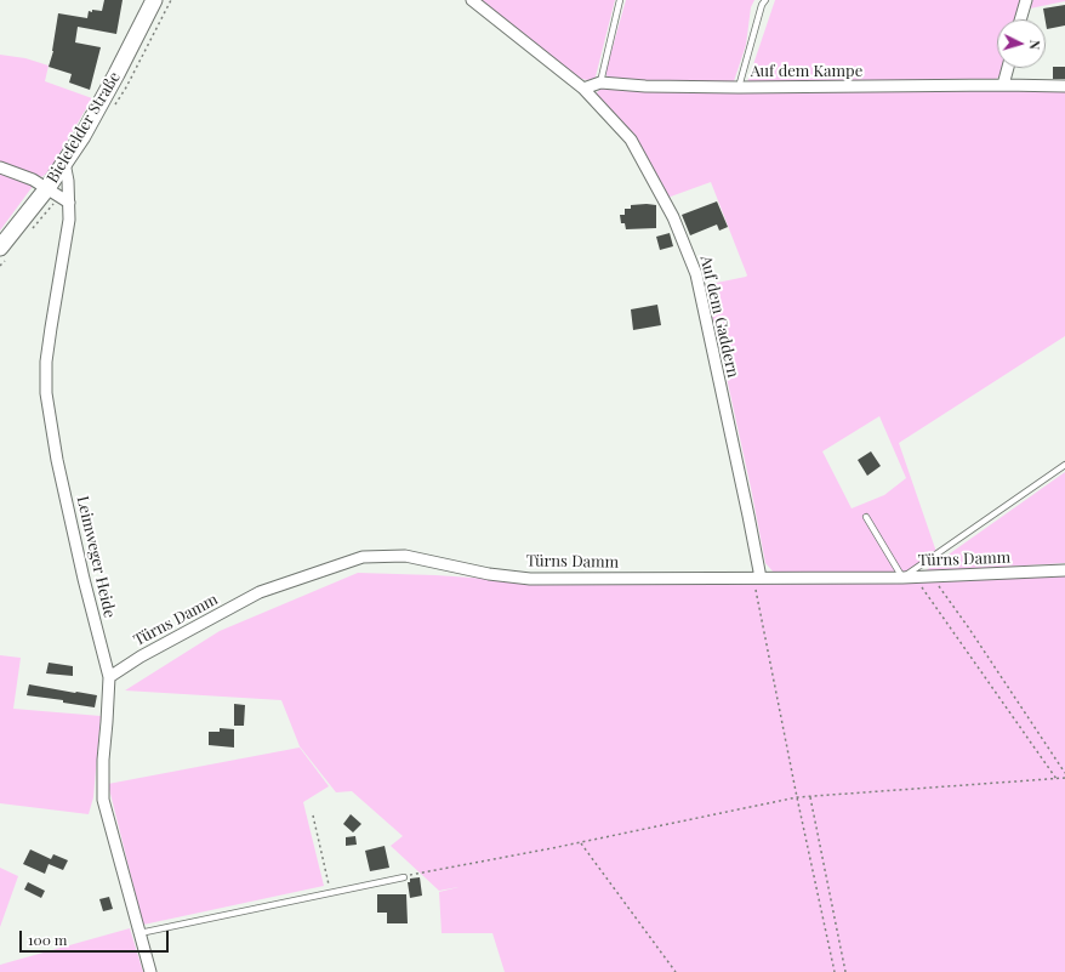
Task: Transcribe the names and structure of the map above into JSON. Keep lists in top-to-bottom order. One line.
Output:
{"streets":{"main road":["Bielefelder Straße"],"street":["Auf dem Kampe","Auf dem Gaddern","Leimweger Heide","Türns Damm"]},"crossings":[["Auf dem Kampe","Auf dem Gaddern"],["Bielefelder Straße","Leimweger Heide"],["Auf dem Gaddern","Türns Damm"],["Leimweger Heide","Türns Damm"]],"scale_bar":"100 m","north":"right"}
